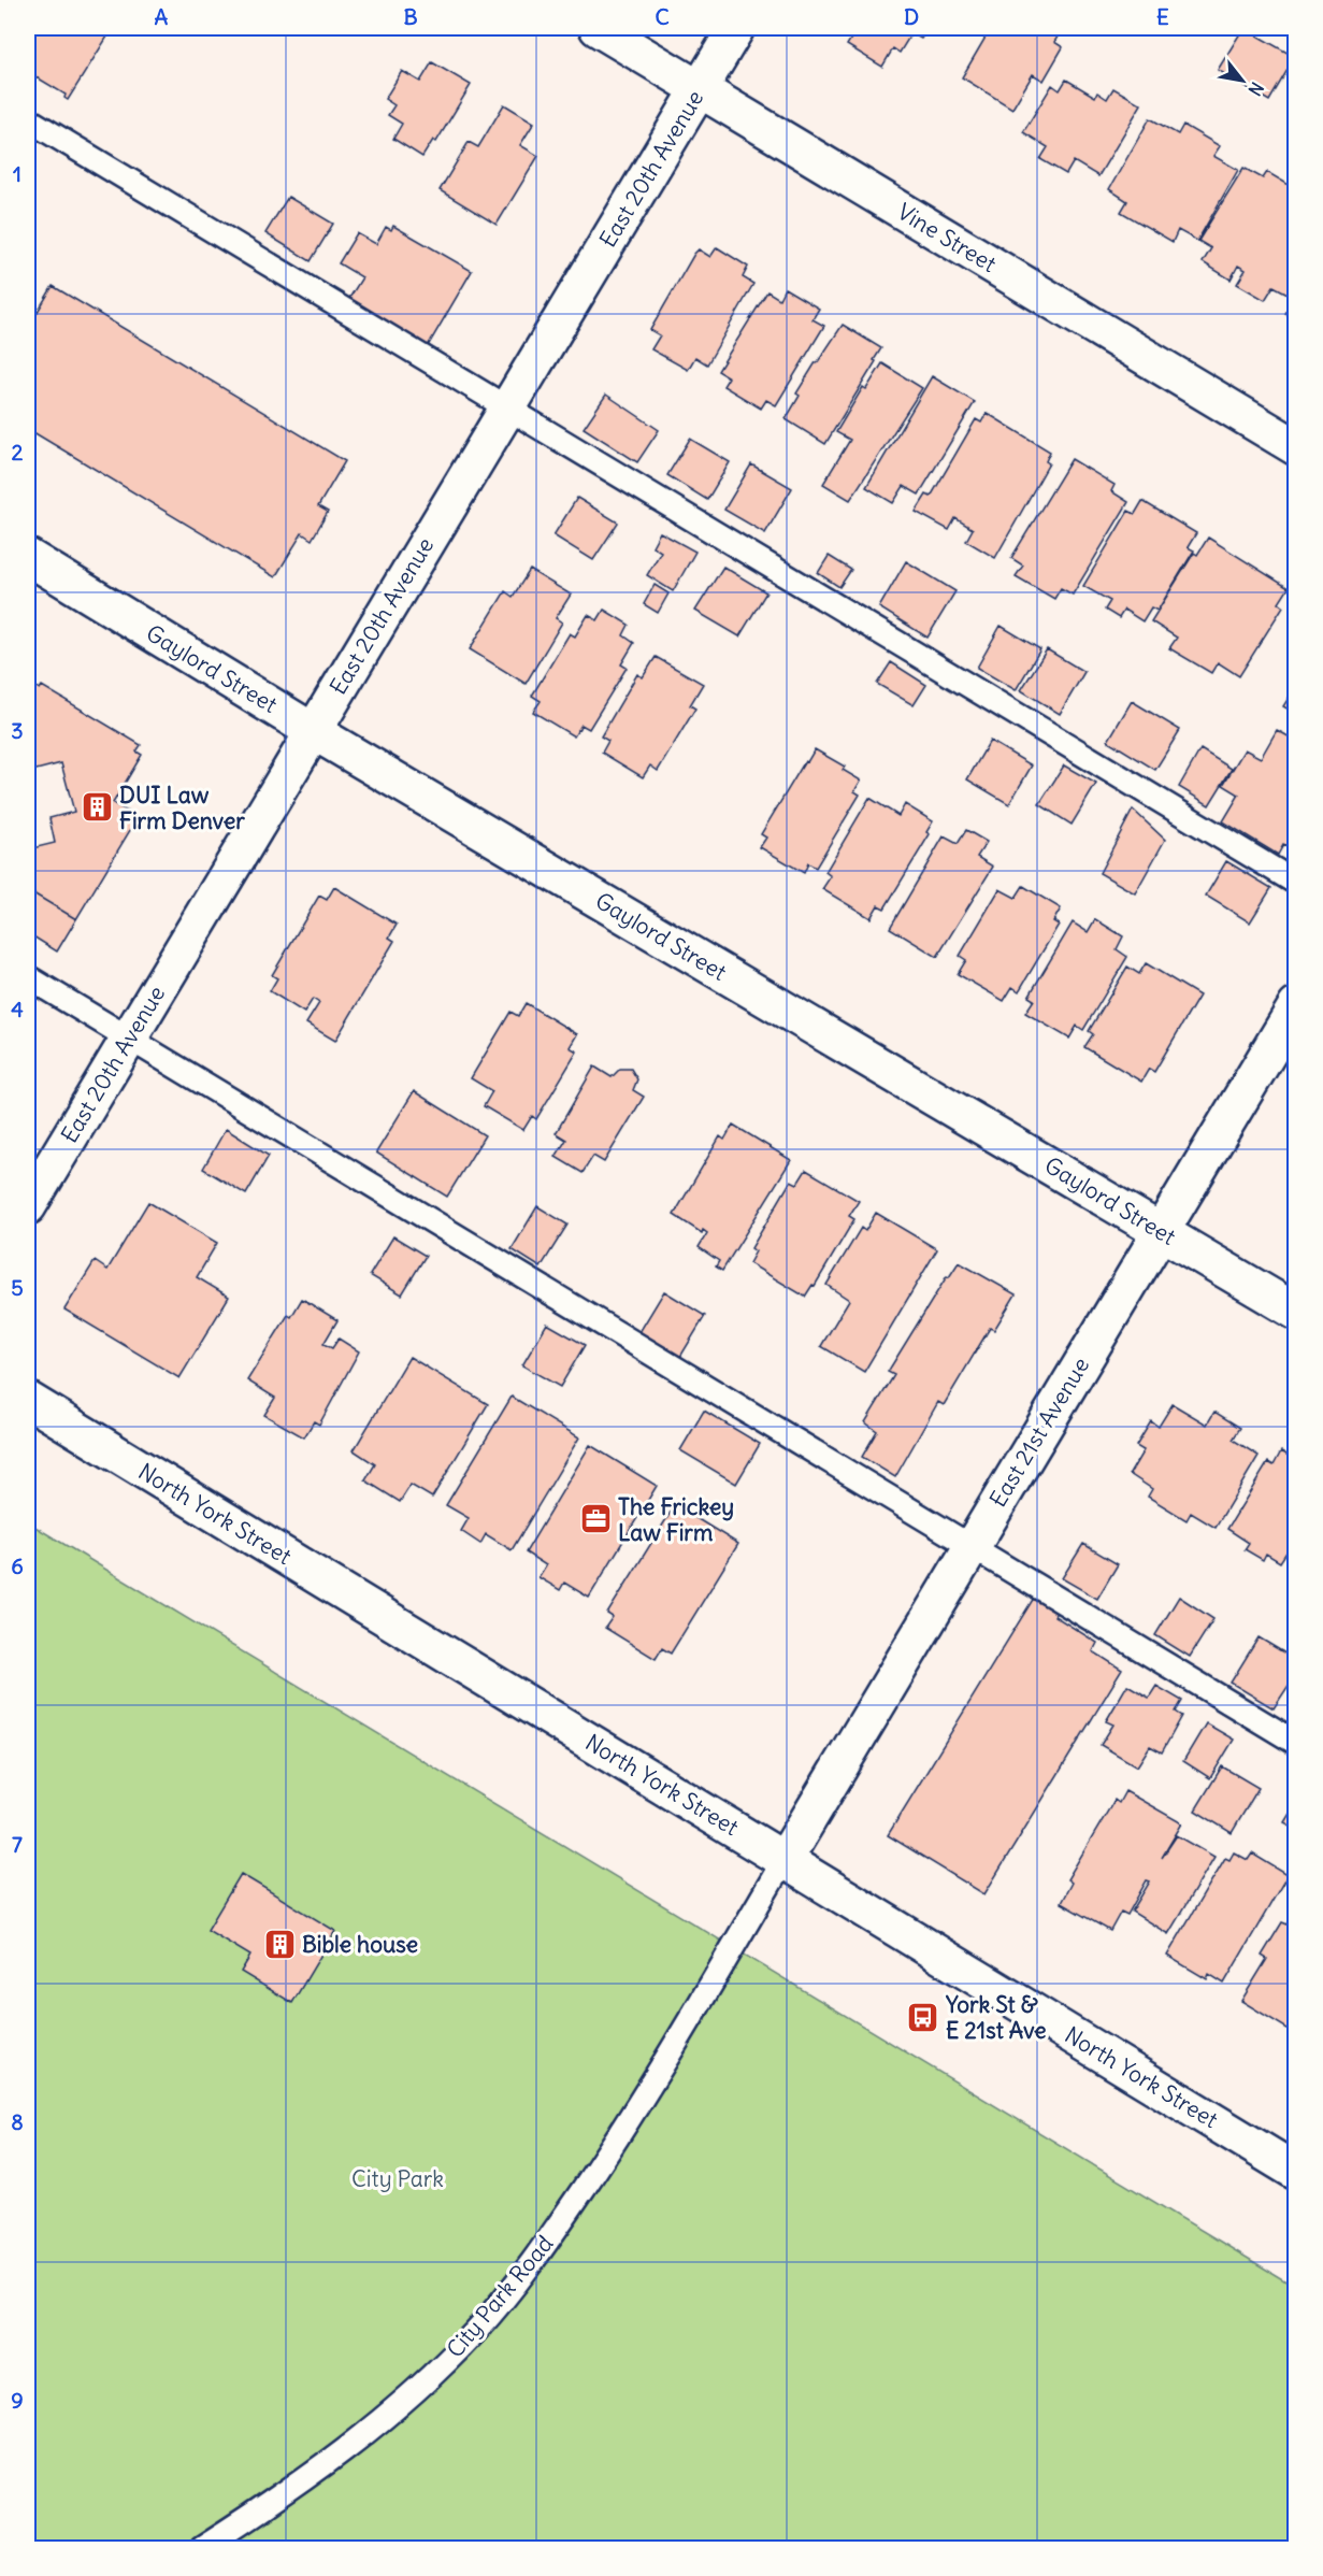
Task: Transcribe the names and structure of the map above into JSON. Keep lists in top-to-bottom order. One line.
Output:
{"streets":{"street":["East 20th Avenue","Vine Street","Gaylord Street","East 21st Avenue","North York Street"],"lane":["City Park Road"]},"crossings":[["East 20th Avenue","Vine Street"],["East 20th Avenue","Gaylord Street"],["Gaylord Street","East 21st Avenue"],["East 21st Avenue","North York Street"],["East 21st Avenue","City Park Road"],["North York Street","City Park Road"]],"parks":["City Park"],"places":{"building":["DUI Law Firm Denver","Bible house"],"office":["The Frickey Law Firm"],"bus stop":["York St & E 21st Ave"]},"north":"bottom right","grid":{"columns":["A","B","C","D","E"],"rows":["1","2","3","4","5","6","7","8","9"]}}
